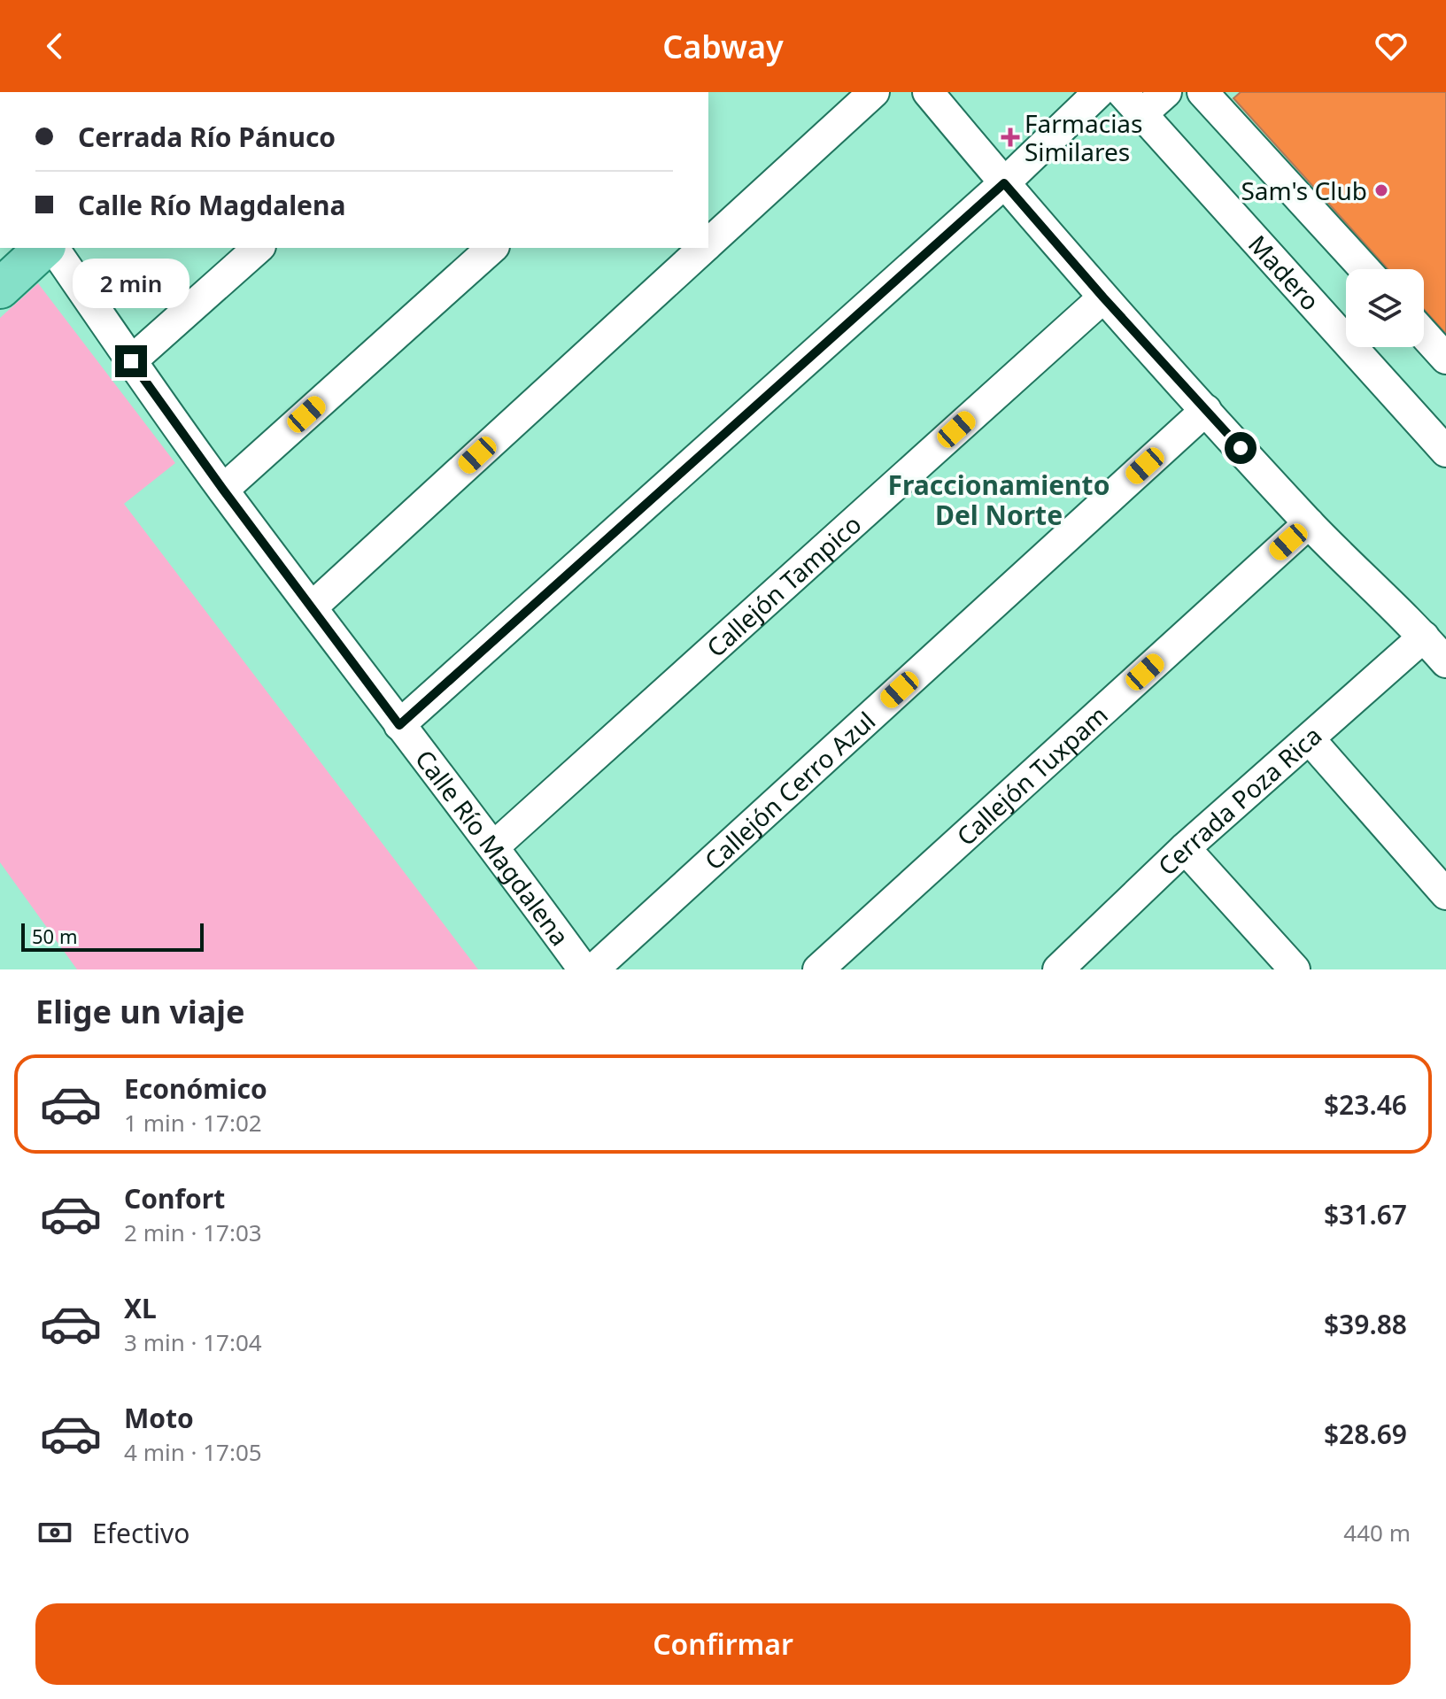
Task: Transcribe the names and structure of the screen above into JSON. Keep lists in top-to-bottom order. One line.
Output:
{"streets":{"street":["Madero","Callejón Tampico","Callejón Tuxpam","Callejón Cerro Azul","Cerrada Poza Rica","Calle Río Magdalena"]},"crossings":[["Callejón Tampico","Calle Río Magdalena"]],"districts":["Fraccionamiento Del Norte"],"places":{"health":["Farmacias Similares"],"other":["Sam's Club"]},"scale_bar":"50 m","page":{"header":"Cabway","banner":["Cerrada Río Pánuco","Calle Río Magdalena"],"bubble":"2 min","scale":"50 m","heading":"Elige un viaje","list":[{"name":"Económico","note":"1 min · 17:02","value":"$23.46"},{"name":"Confort","note":"2 min · 17:03","value":"$31.67"},{"name":"XL","note":"3 min · 17:04","value":"$39.88"},{"name":"Moto","note":"4 min · 17:05","value":"$28.69"}],"pay":["Efectivo","440 m"],"buttons":"Confirmar"}}
